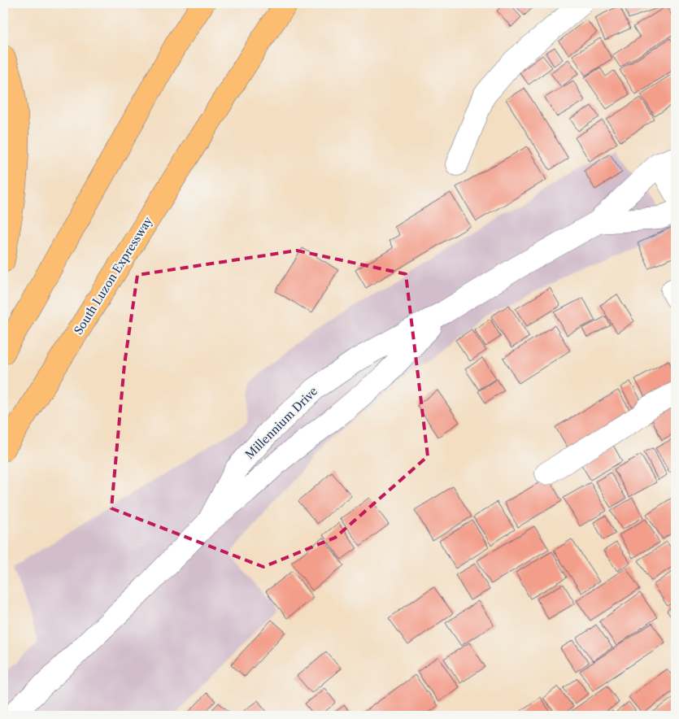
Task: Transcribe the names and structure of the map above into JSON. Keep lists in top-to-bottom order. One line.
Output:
{"streets":{"highway":["South Luzon Expressway"],"street":["Millennium Drive"]}}
